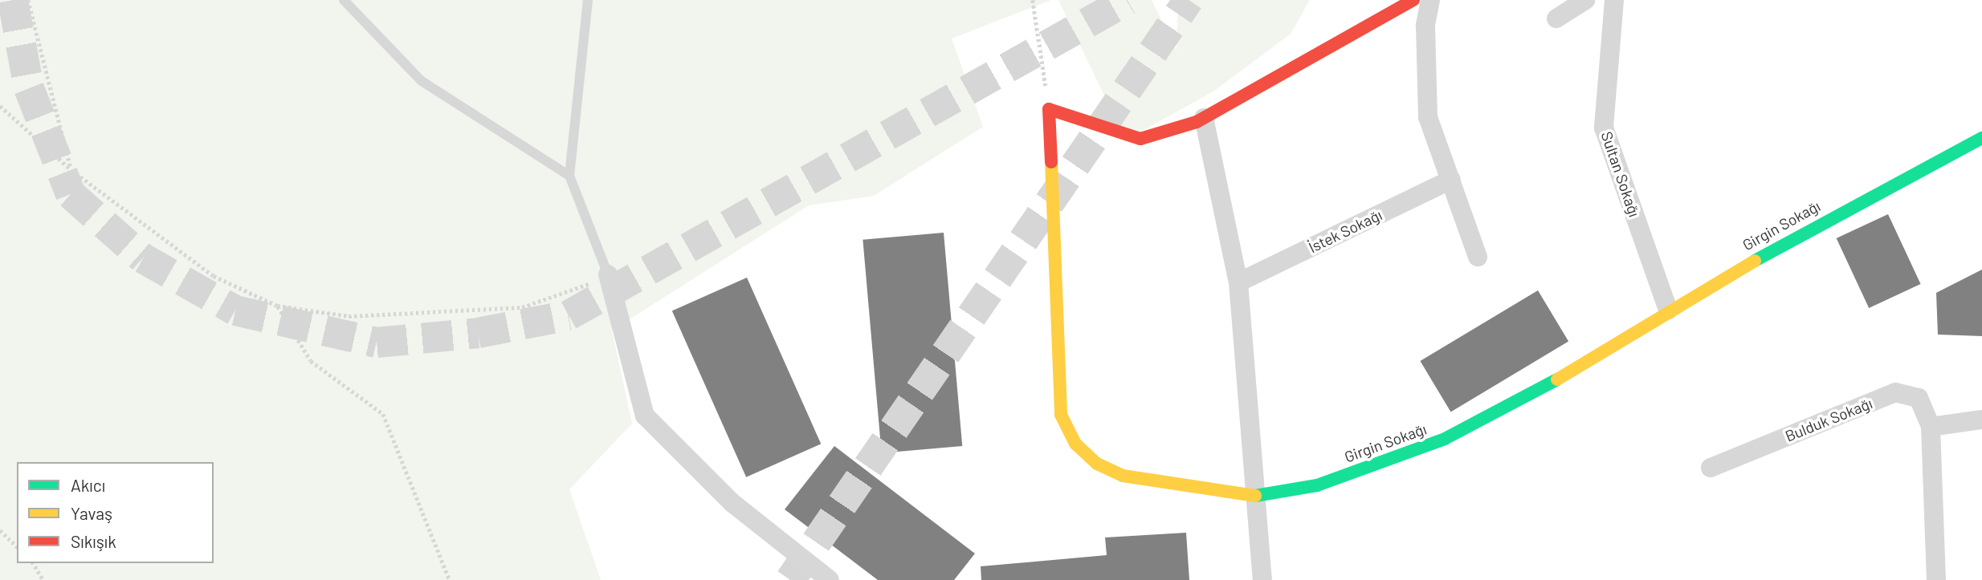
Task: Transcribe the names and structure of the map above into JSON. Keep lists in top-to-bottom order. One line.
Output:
{"streets":{"street":["Sultan Sokağı","Girgin Sokağı","İstek Sokağı","Bulduk Sokağı"]},"crossings":[["Sultan Sokağı","Girgin Sokağı"]],"legend":["Akıcı","Yavaş","Sıkışık"]}
